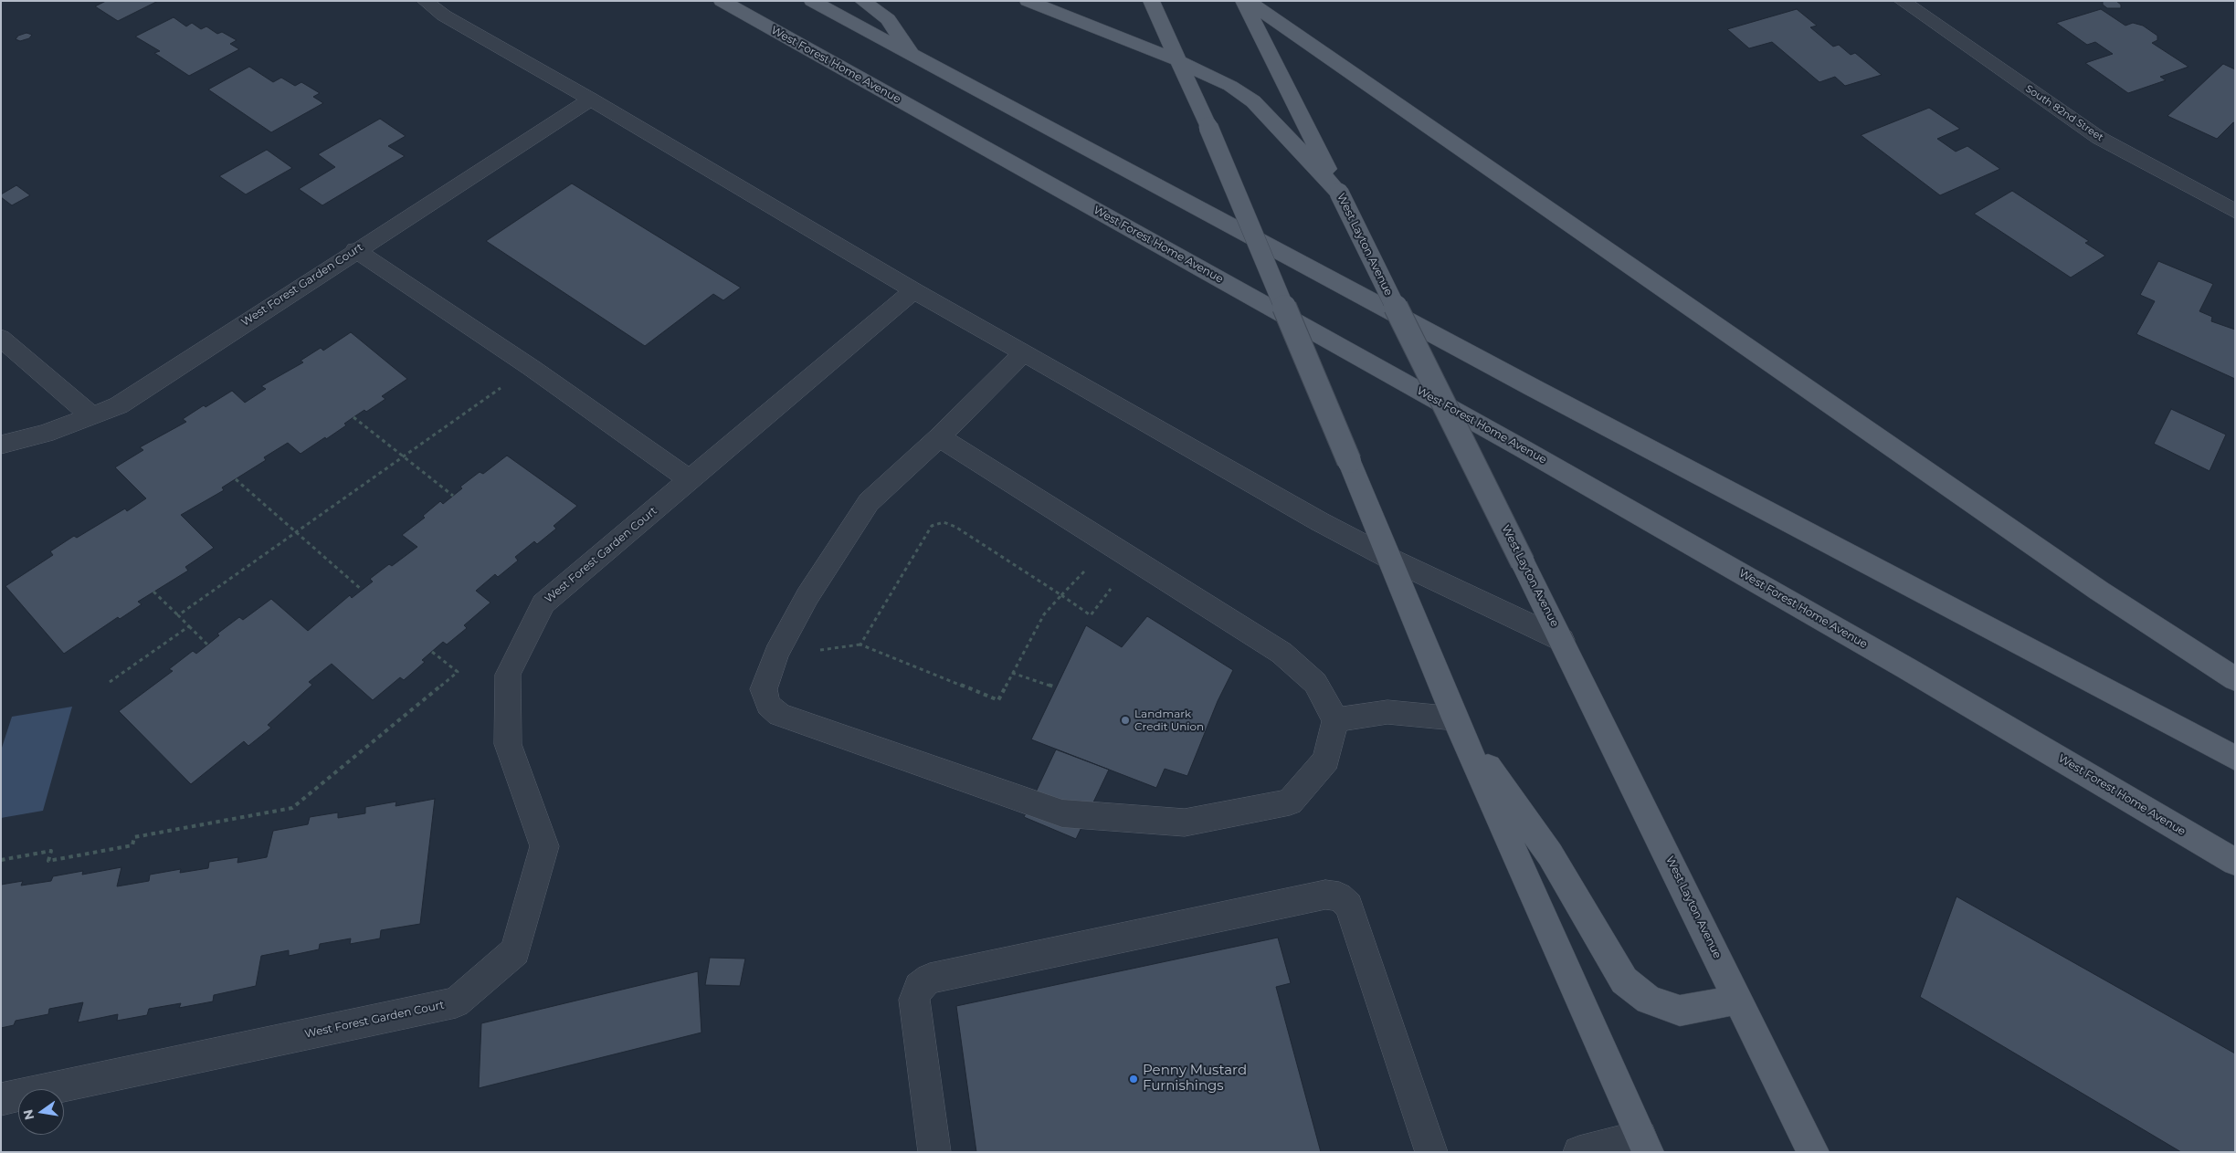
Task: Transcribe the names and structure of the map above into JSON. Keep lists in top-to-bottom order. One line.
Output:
{"streets":{"main road":["West Forest Home Avenue","West Layton Avenue"],"street":["South 82nd Street","West Forest Garden Court"]},"places":["Landmark Credit Union","Penny Mustard Furnishings"],"north":"left"}
